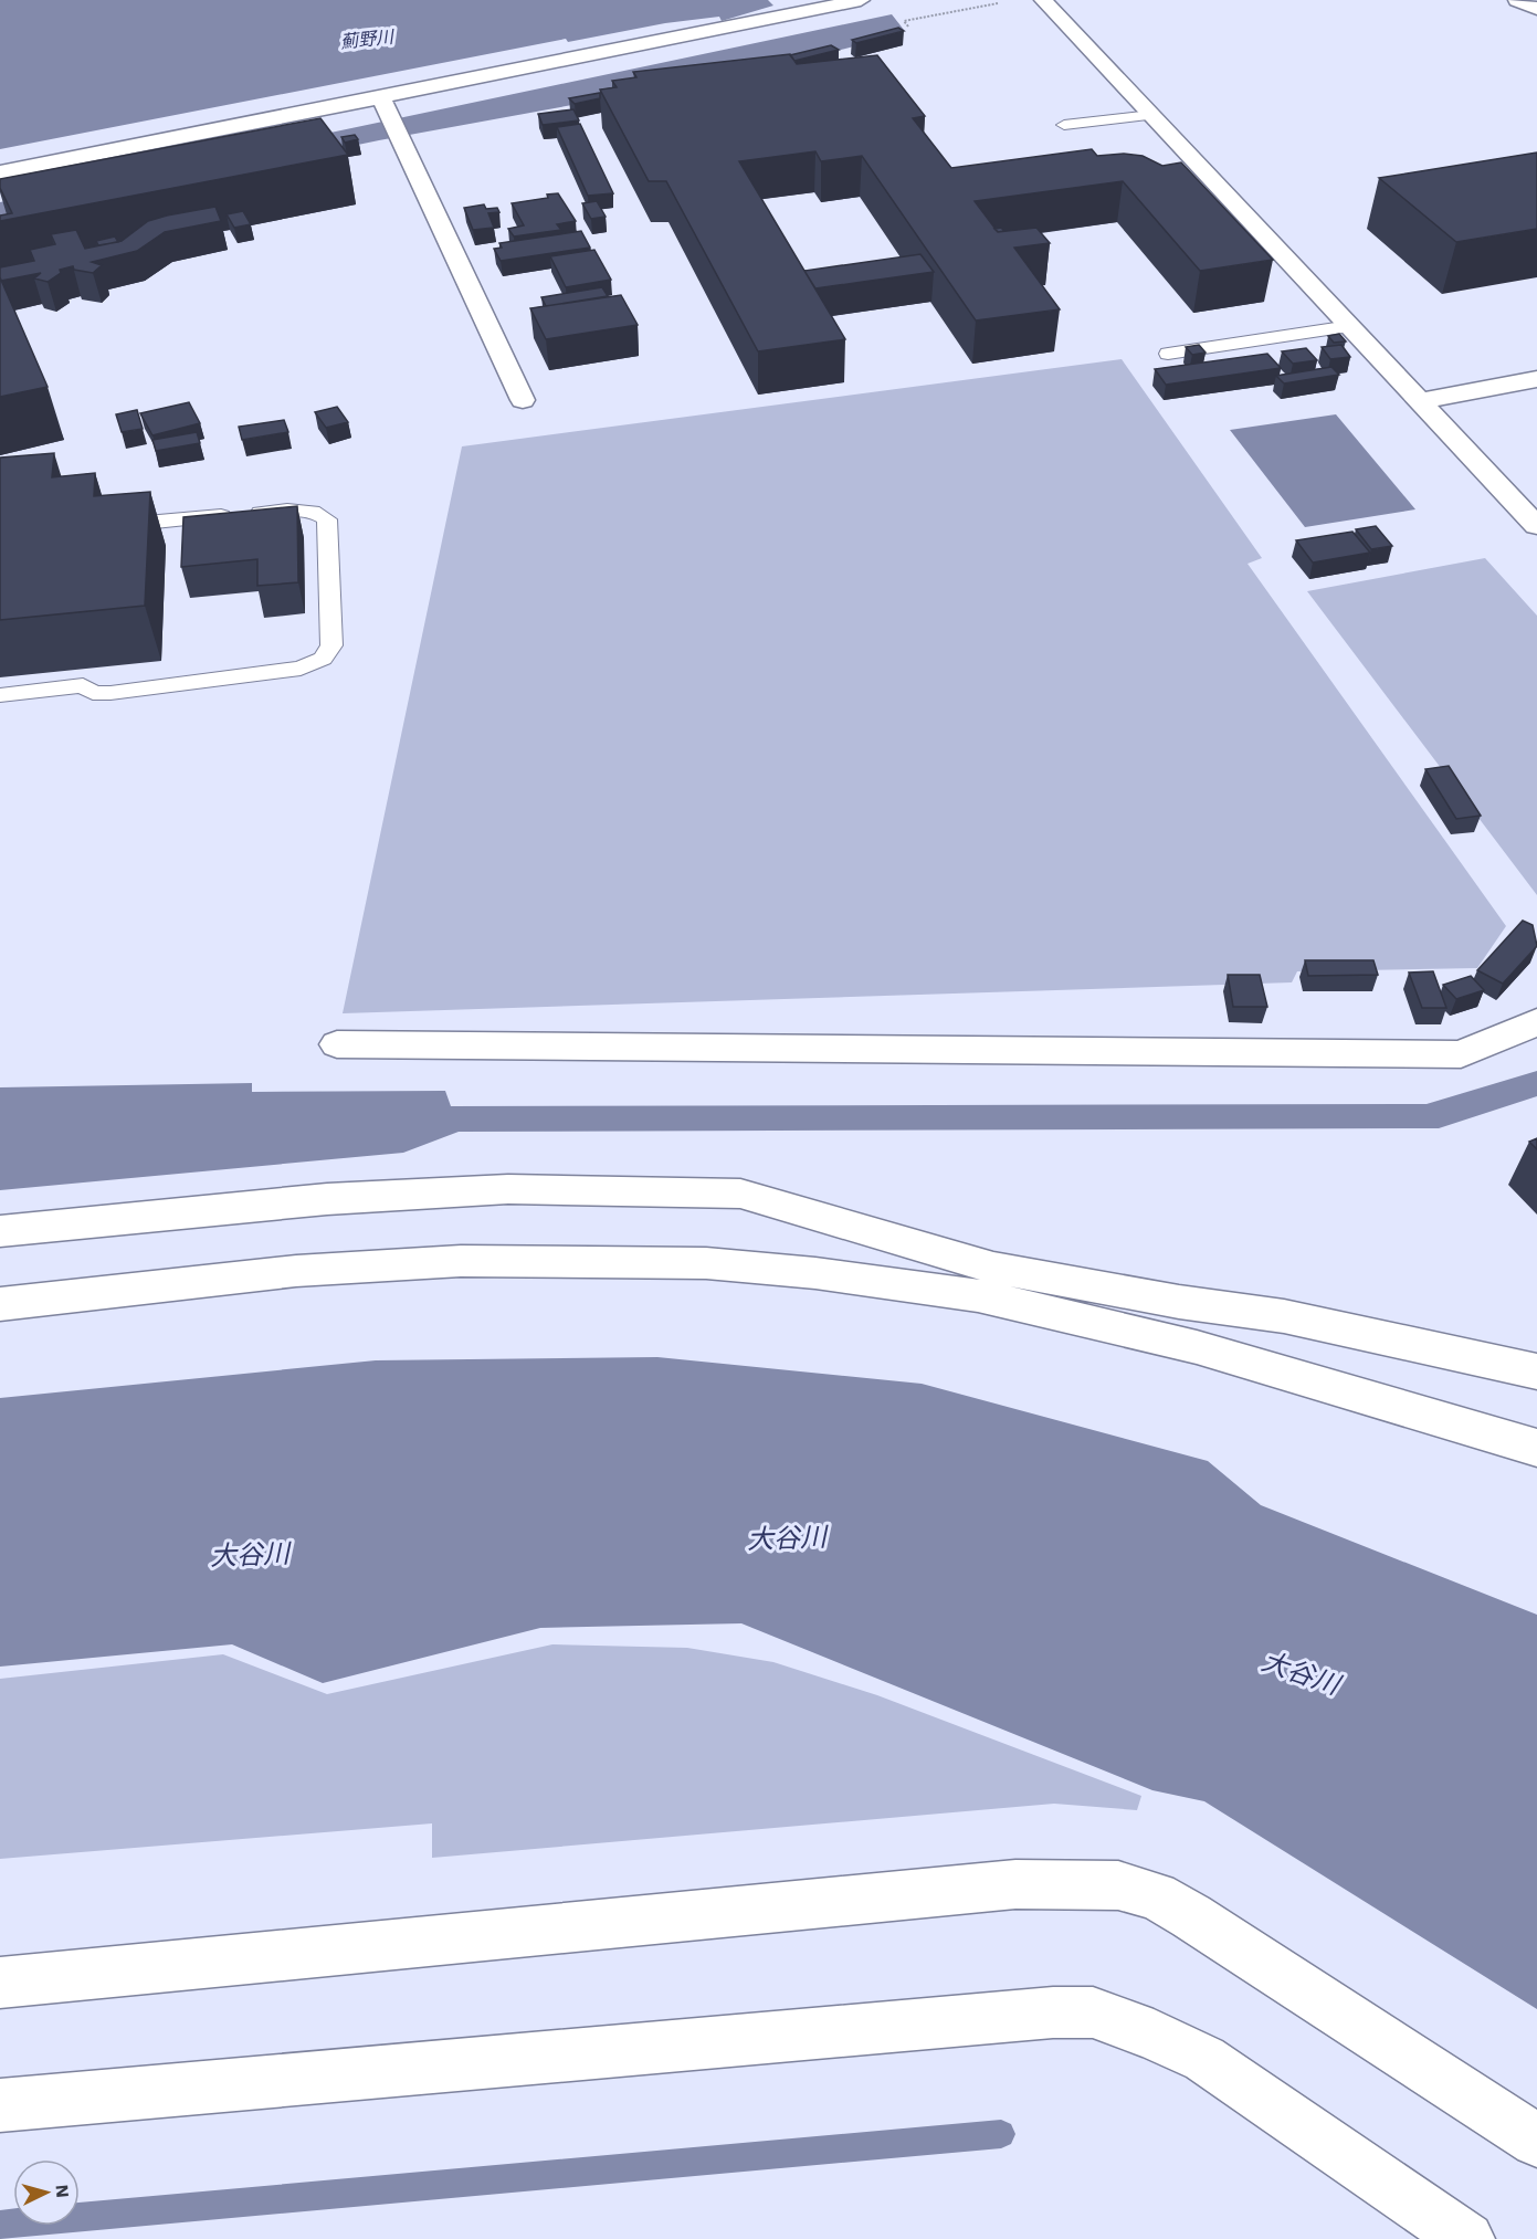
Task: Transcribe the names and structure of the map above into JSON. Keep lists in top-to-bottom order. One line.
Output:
{"water":["薊野川","大谷川"],"north":"right"}
